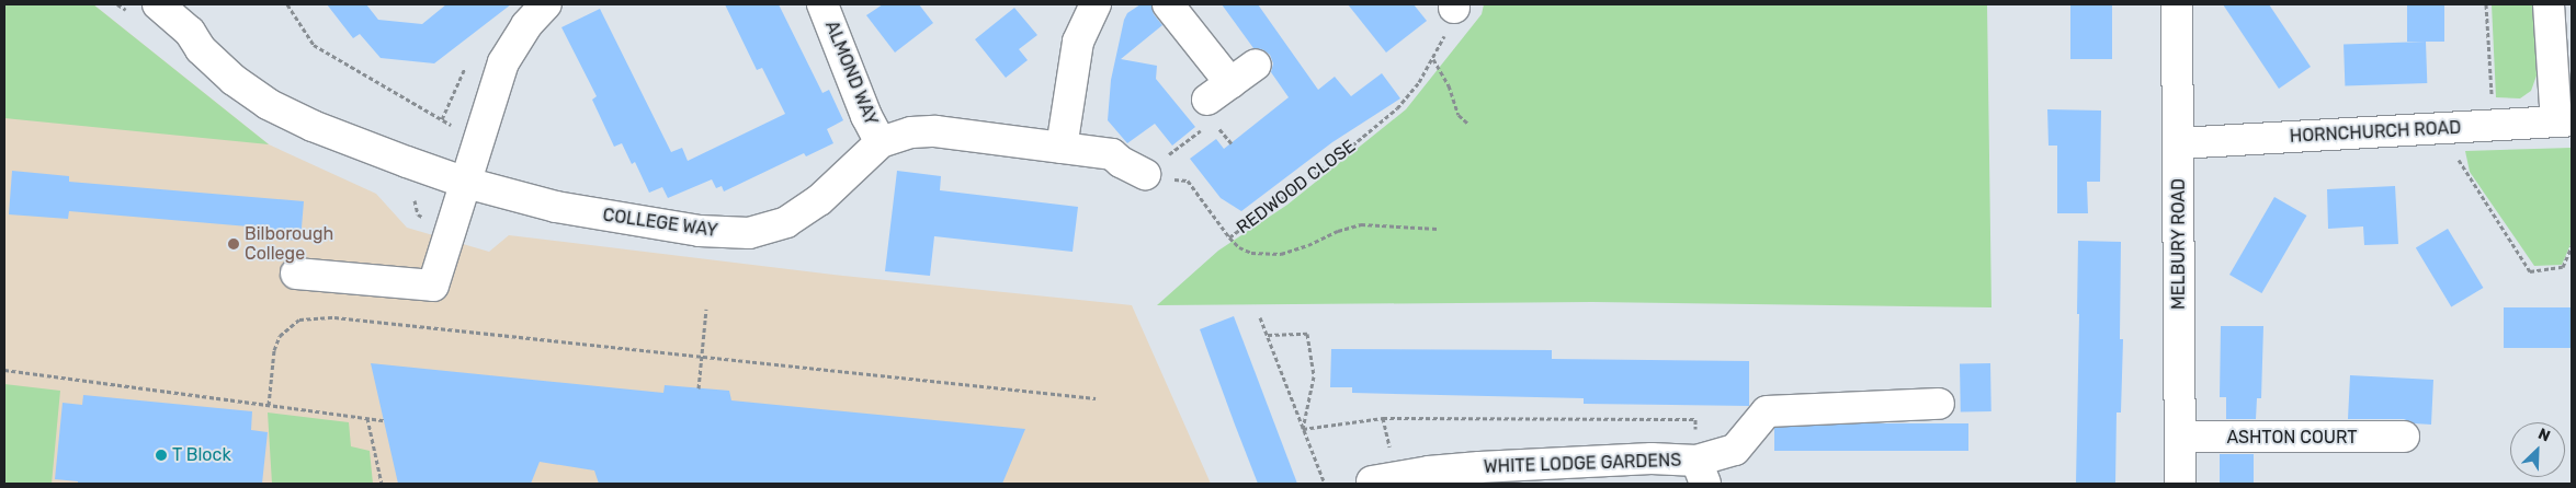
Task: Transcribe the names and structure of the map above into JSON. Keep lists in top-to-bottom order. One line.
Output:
{"streets":{"street":["ALMOND WAY","HORNCHURCH ROAD","COLLEGE WAY","MELBURY ROAD","ASHTON COURT","WHITE LODGE GARDENS"],"path":["REDWOOD CLOSE"]},"crossings":[["ALMOND WAY","COLLEGE WAY"],["HORNCHURCH ROAD","MELBURY ROAD"],["MELBURY ROAD","ASHTON COURT"]],"places":["Bilborough College","T Block"],"north":"top right"}
